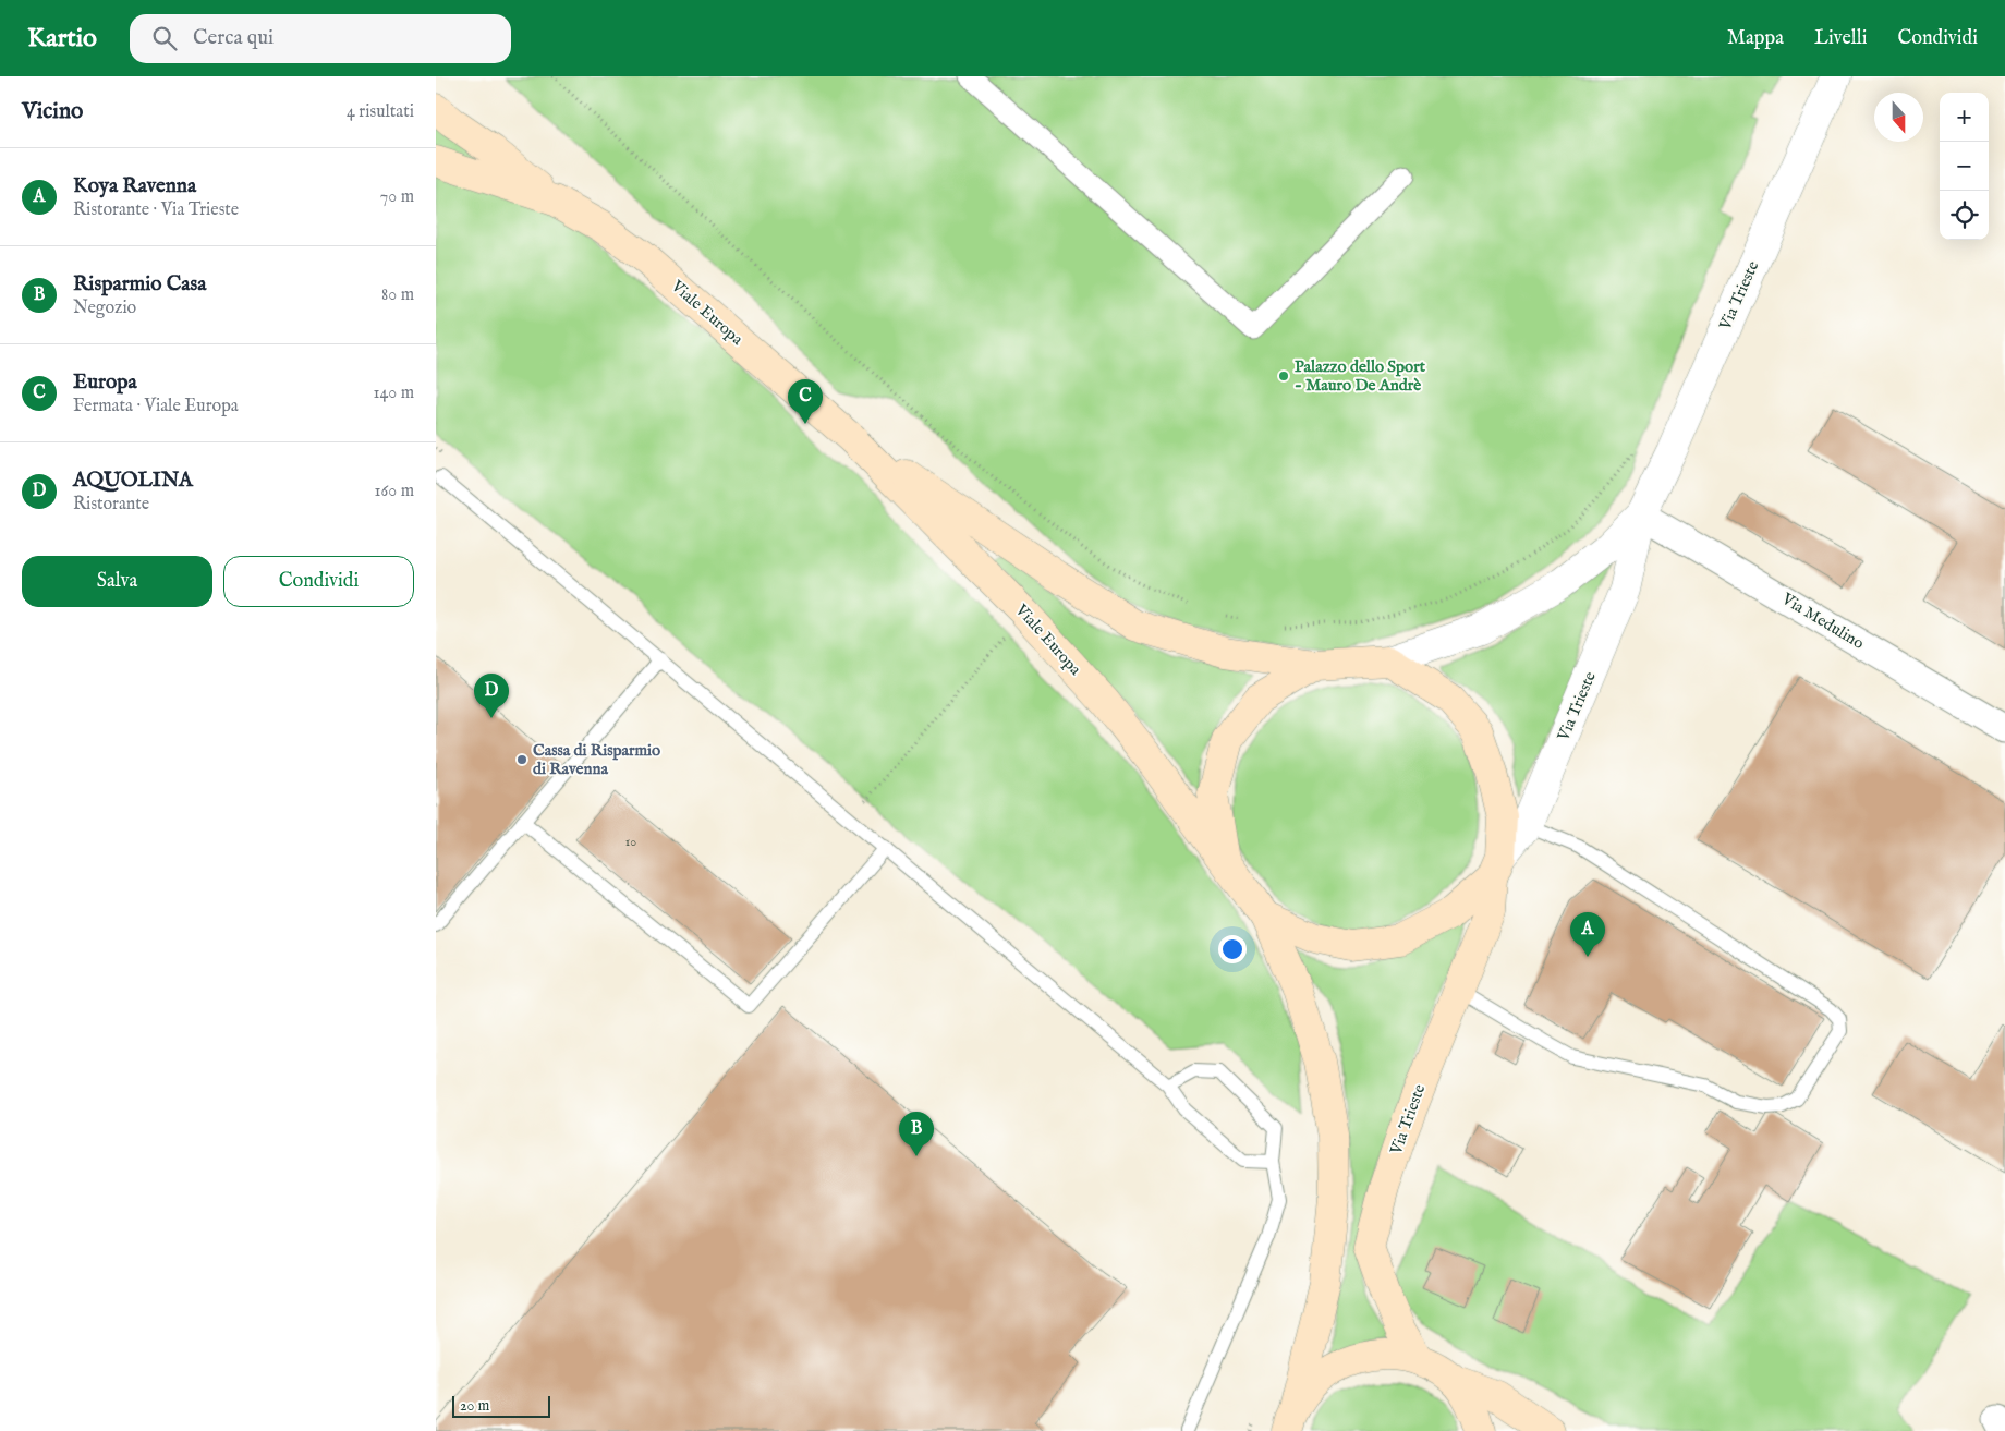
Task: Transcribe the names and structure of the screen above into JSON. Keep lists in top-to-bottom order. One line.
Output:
{"streets":{"main road":["Via Trieste","Viale Europa"],"street":["Via Medulino"]},"crossings":[["Via Trieste","Viale Europa"],["Via Trieste","Via Medulino"]],"places":["Palazzo dello Sport - Mauro De Andrè","Cassa di Risparmio di Ravenna"],"house_numbers":["10"],"scale_bar":"20 m","north":"bottom","page":{"header":"Kartio","search":"Cerca qui","nav":["Mappa","Livelli","Condividi"],"heading":["Vicino","4 risultati"],"map_buttons":["+","−"],"list":[{"mark":"A","name":"Koya Ravenna","note":"Ristorante · Via Trieste","value":"70 m"},{"mark":"B","name":"Risparmio Casa","note":"Negozio","value":"80 m"},{"mark":"C","name":"Europa","note":"Fermata · Viale Europa","value":"140 m"},{"mark":"D","name":"AQUOLINA","note":"Ristorante","value":"160 m"}],"pins":["C","D","A","B"],"buttons":["Salva","Condividi"],"scale":"20 m"}}
